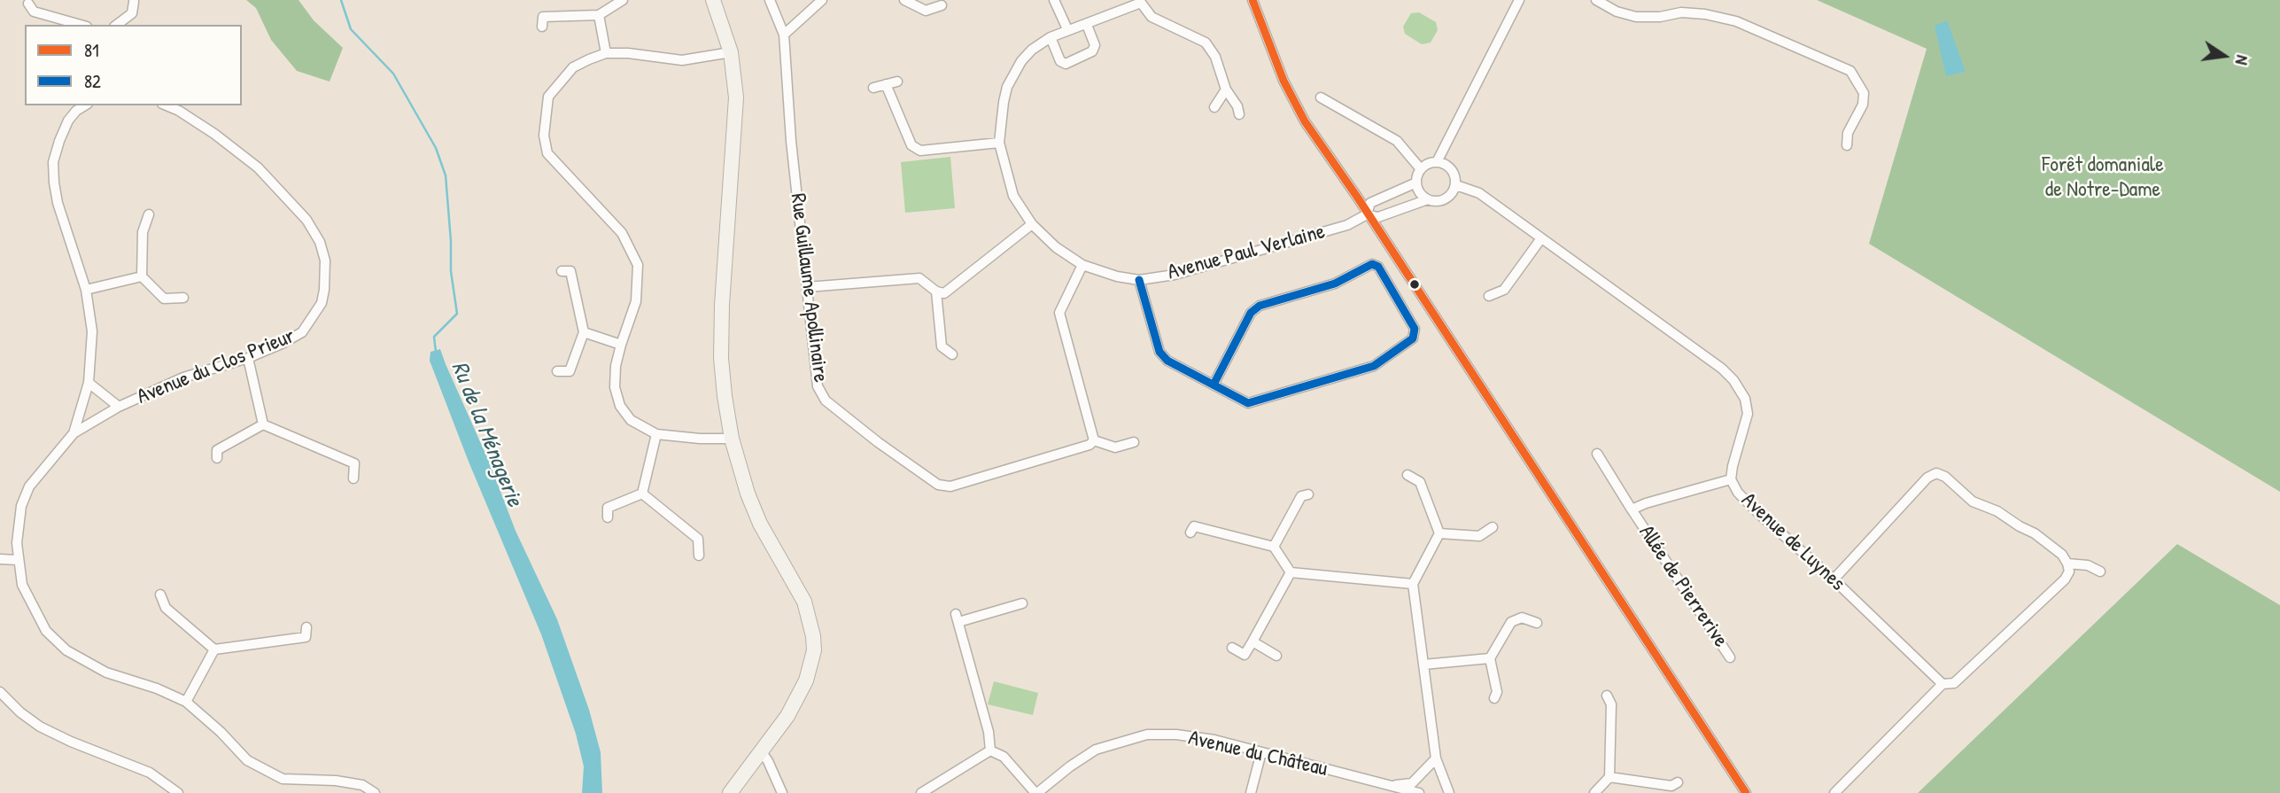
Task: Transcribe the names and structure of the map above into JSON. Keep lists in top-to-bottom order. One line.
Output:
{"streets":{"street":["Avenue Paul Verlaine","Rue Guillaume Apollinaire","Avenue du Clos Prieur","Avenue de Luynes","Allée de Pierrerive","Avenue du Château"]},"crossings":[["Avenue de Luynes","Allée de Pierrerive"]],"water":["Ru de la Ménagerie"],"parks":["Forêt domaniale de Notre-Dame"],"lines":["transit line 81","transit line 82"],"legend":["81","82"],"north":"right"}
